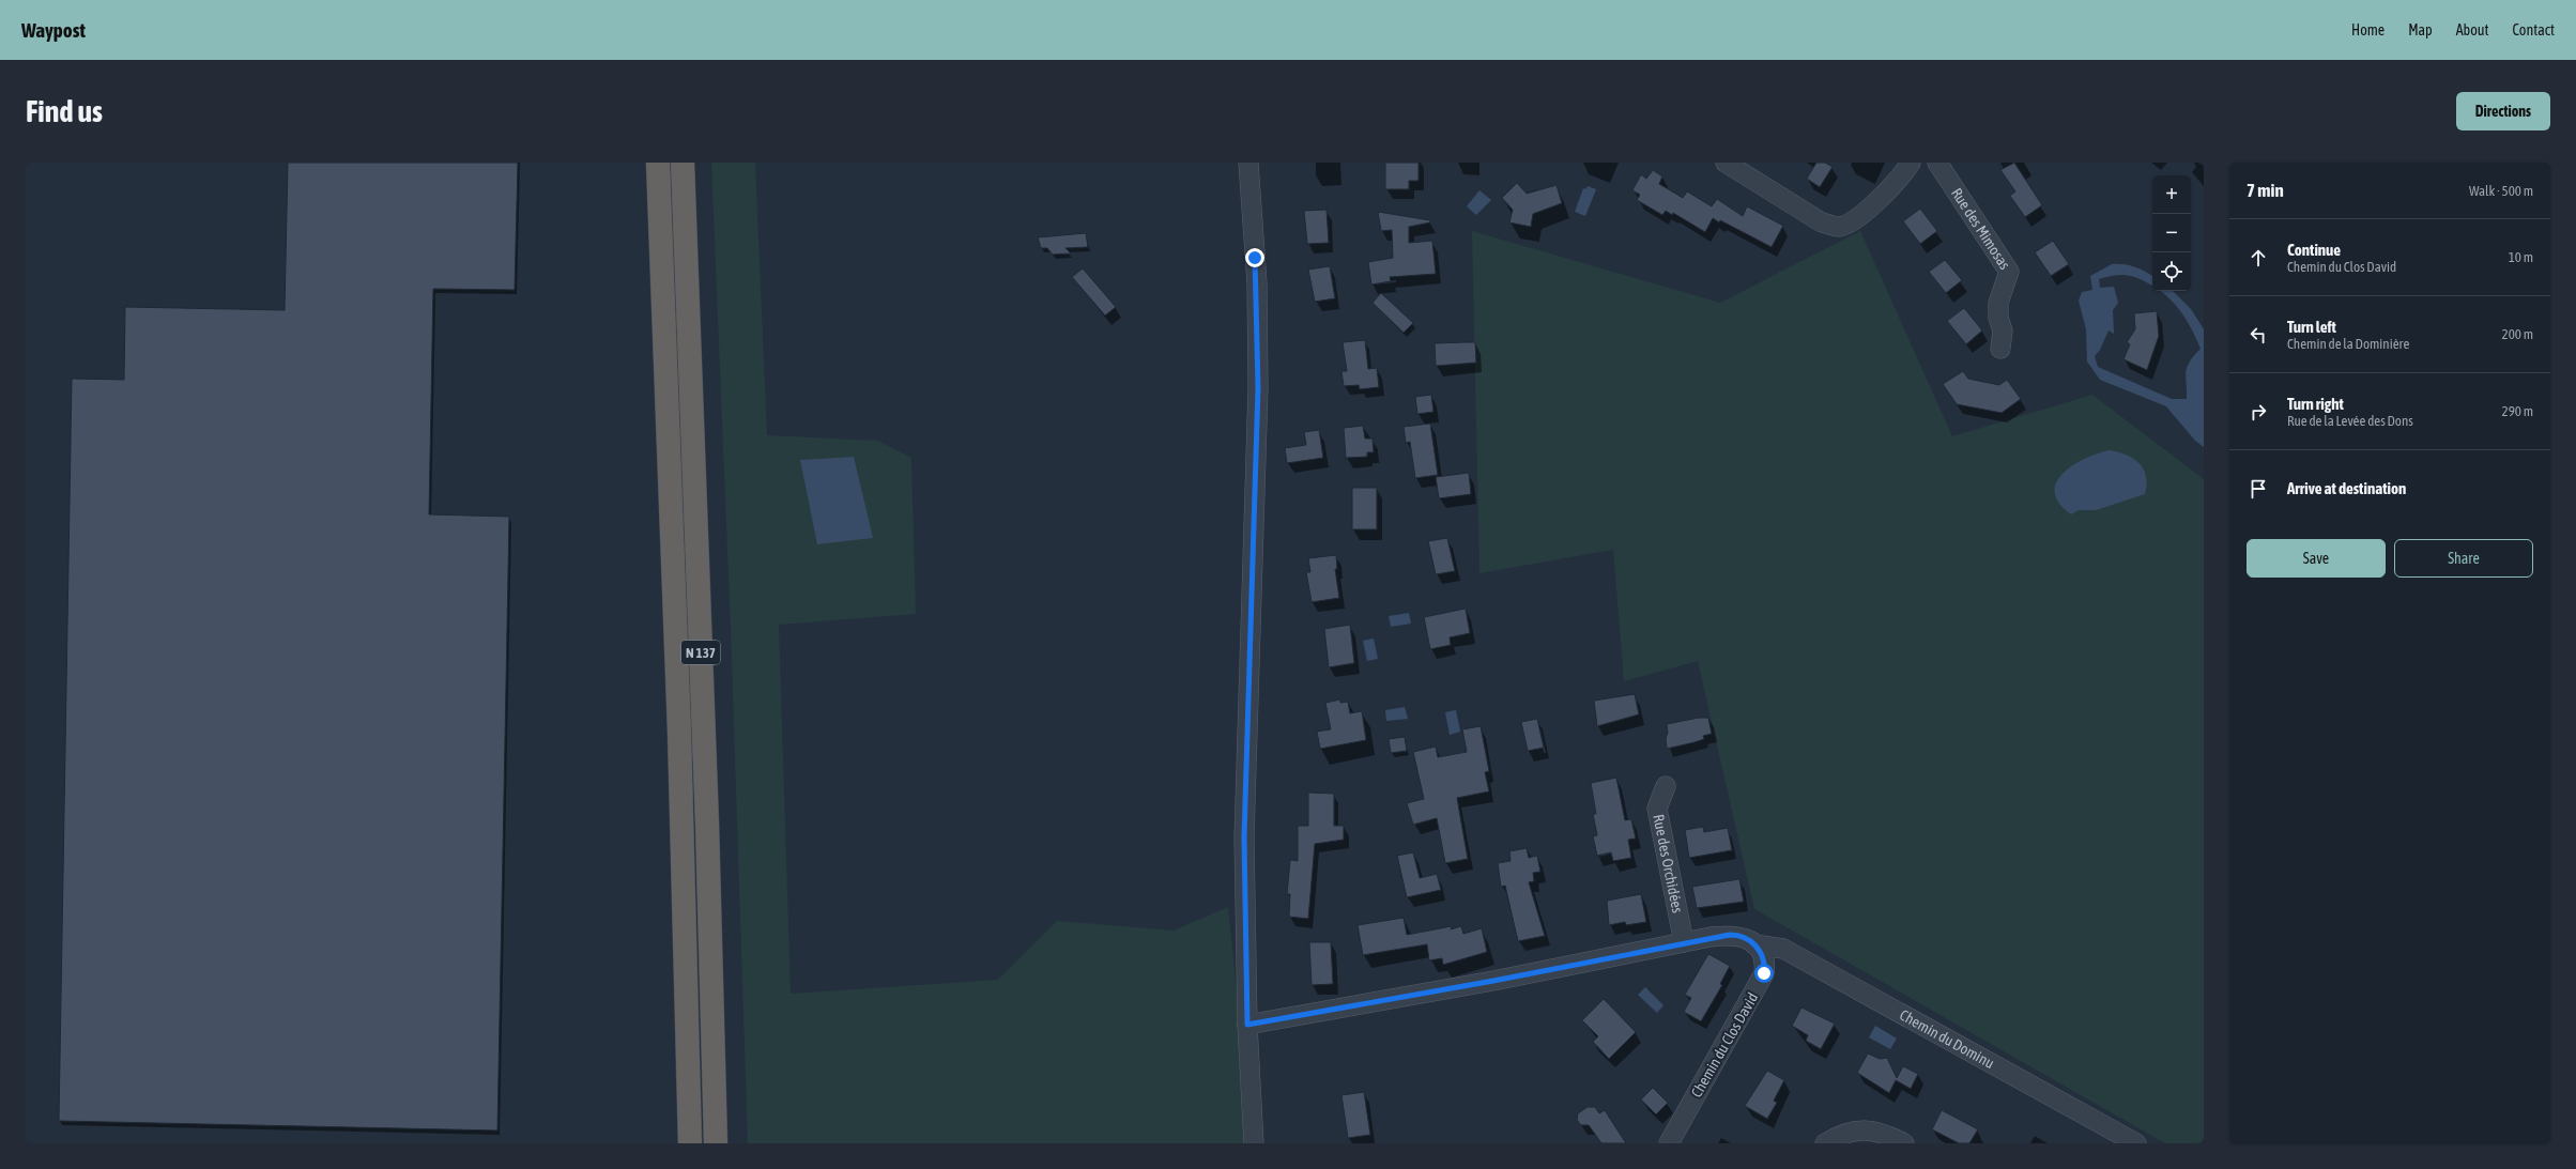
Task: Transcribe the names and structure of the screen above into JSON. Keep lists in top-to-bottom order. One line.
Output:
{"streets":{"highway":["N 137"],"street":["Rue des Mimosas","Rue des Orchidées","Chemin du Dominu","Chemin du Clos David"]},"crossings":[["Rue des Orchidées","Chemin du Dominu"],["Chemin du Dominu","Chemin du Clos David"]],"page":{"header":"Waypost","nav":["Home","Map","About","Contact"],"buttons":["Directions",["Save","Share"]],"title":"Find us","heading":["7 min","Walk · 500 m"],"map_buttons":["+","−"],"list":[["Continue","Chemin du Clos David","10 m"],["Turn left","Chemin de la Dominière","200 m"],["Turn right","Rue de la Levée des Dons","290 m"],"Arrive at destination"]}}
